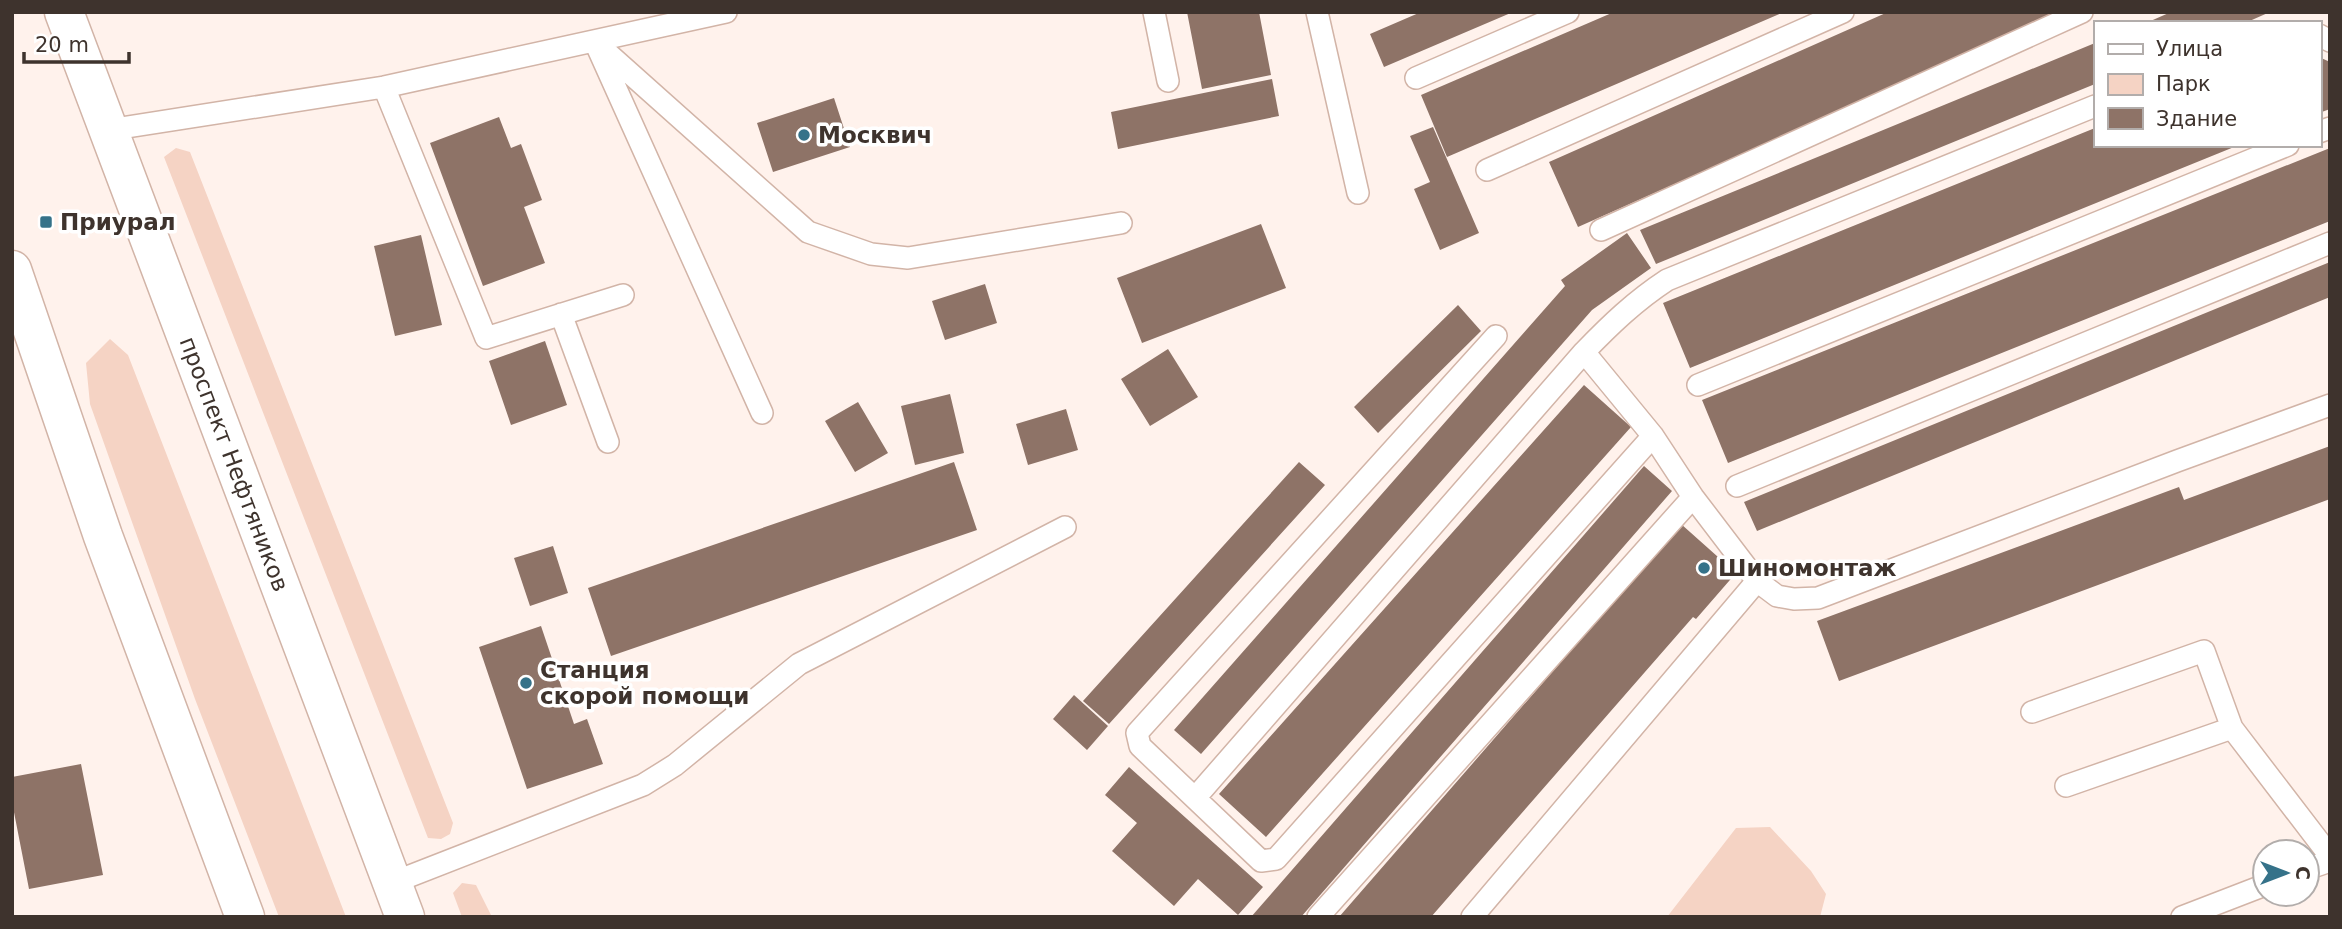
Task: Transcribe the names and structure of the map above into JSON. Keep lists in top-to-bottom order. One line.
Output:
{"streets":{"main road":["проспект Нефтяников"]},"places":{"other":["Москвич","Шиномонтаж","Станция скорой помощи"],"transit":["Приурал"]},"legend":["Улица","Парк","Здание"],"scale_bar":"20 m","north":"right"}
